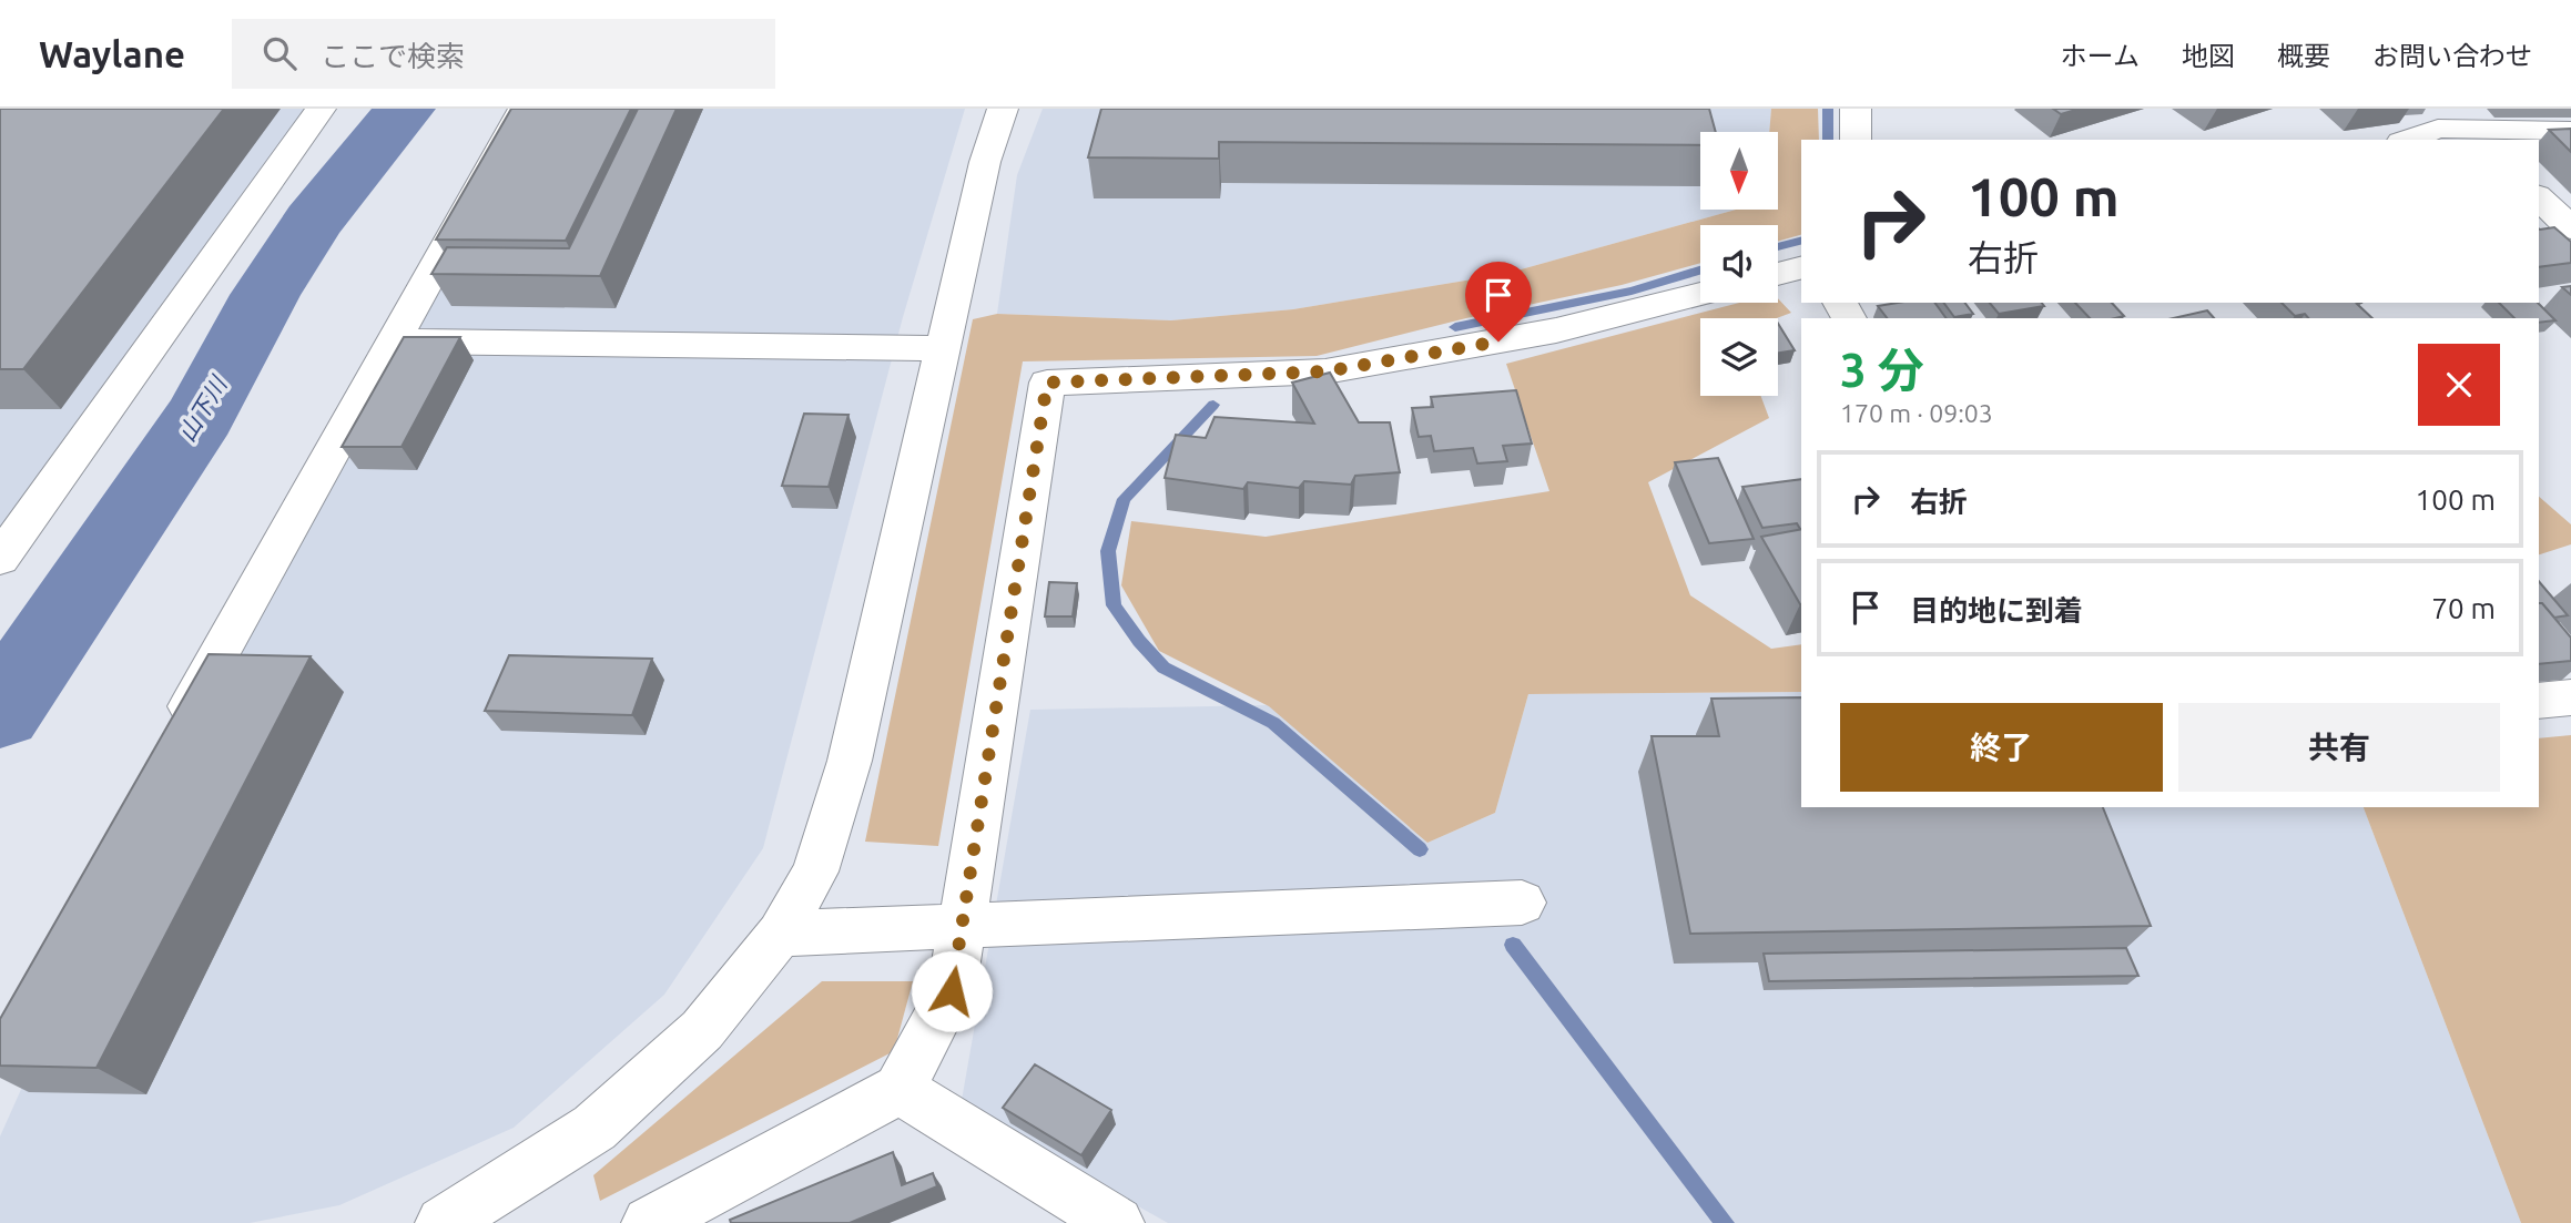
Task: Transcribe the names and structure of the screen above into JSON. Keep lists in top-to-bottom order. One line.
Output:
{"water":["山下川"],"north":"bottom","page":{"header":"Waylane","search":"ここで検索","nav":["ホーム","地図","概要","お問い合わせ"],"turn":["100 m","右折"],"heading":["3 分","170 m · 09:03"],"list":[{"name":"右折","value":"100 m"},{"name":"目的地に到着","value":"70 m"}],"buttons":["終了","共有"]}}
